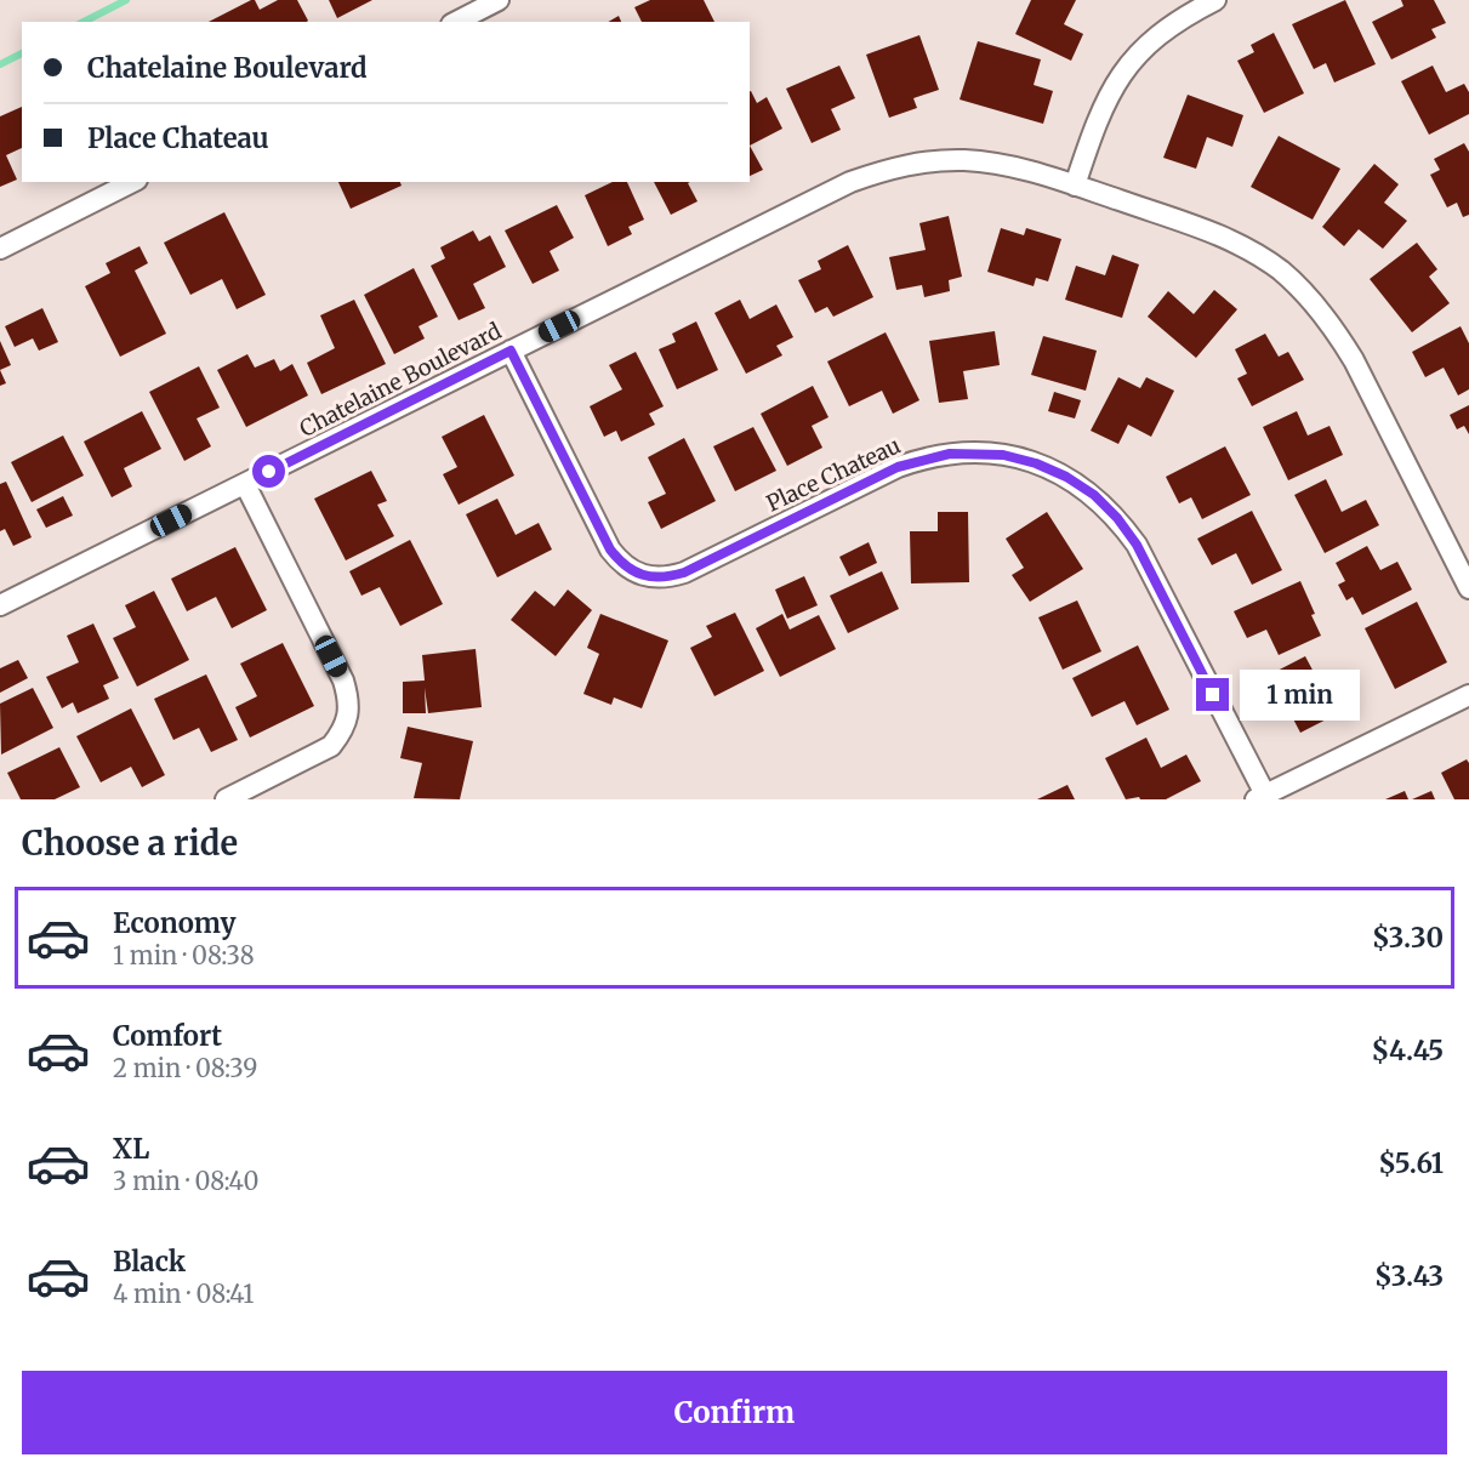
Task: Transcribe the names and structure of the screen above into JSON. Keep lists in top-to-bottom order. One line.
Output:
{"streets":{"street":["Chatelaine Boulevard","Place Chateau"]},"crossings":[["Chatelaine Boulevard","Place Chateau"]],"page":{"banner":["Chatelaine Boulevard","Place Chateau"],"bubble":"1 min","heading":"Choose a ride","list":[{"name":"Economy","note":"1 min · 08:38","value":"$3.30"},{"name":"Comfort","note":"2 min · 08:39","value":"$4.45"},{"name":"XL","note":"3 min · 08:40","value":"$5.61"},{"name":"Black","note":"4 min · 08:41","value":"$3.43"}],"buttons":"Confirm"}}
